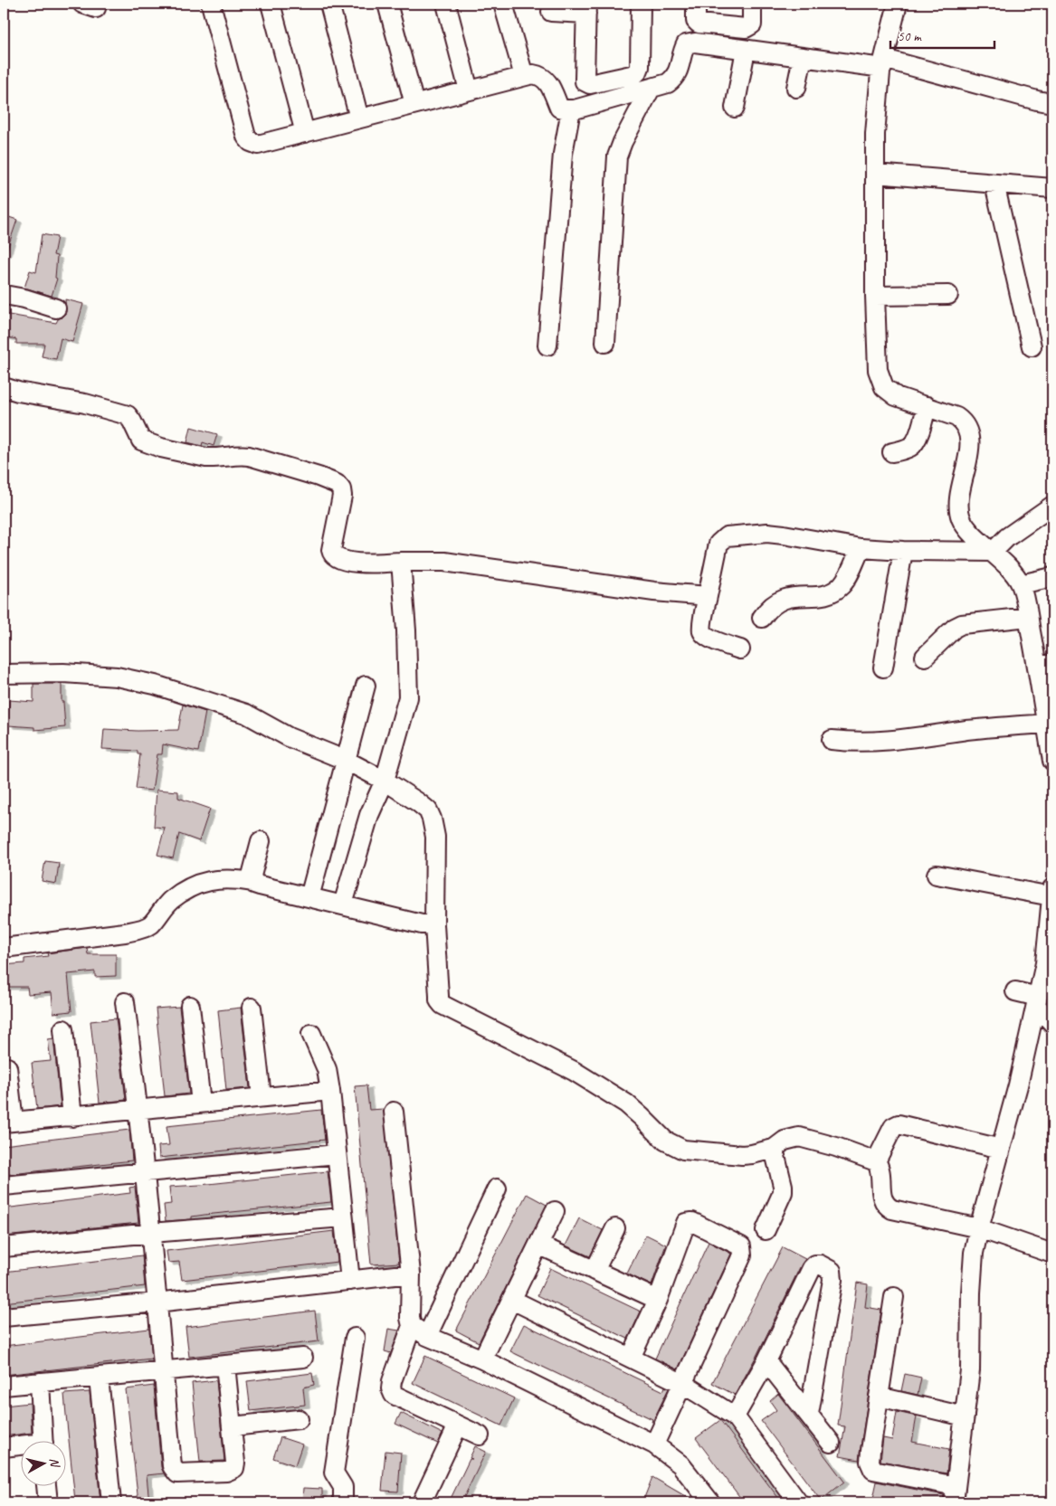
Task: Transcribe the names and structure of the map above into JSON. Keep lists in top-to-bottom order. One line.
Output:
{"scale_bar":"50 m","north":"right"}
